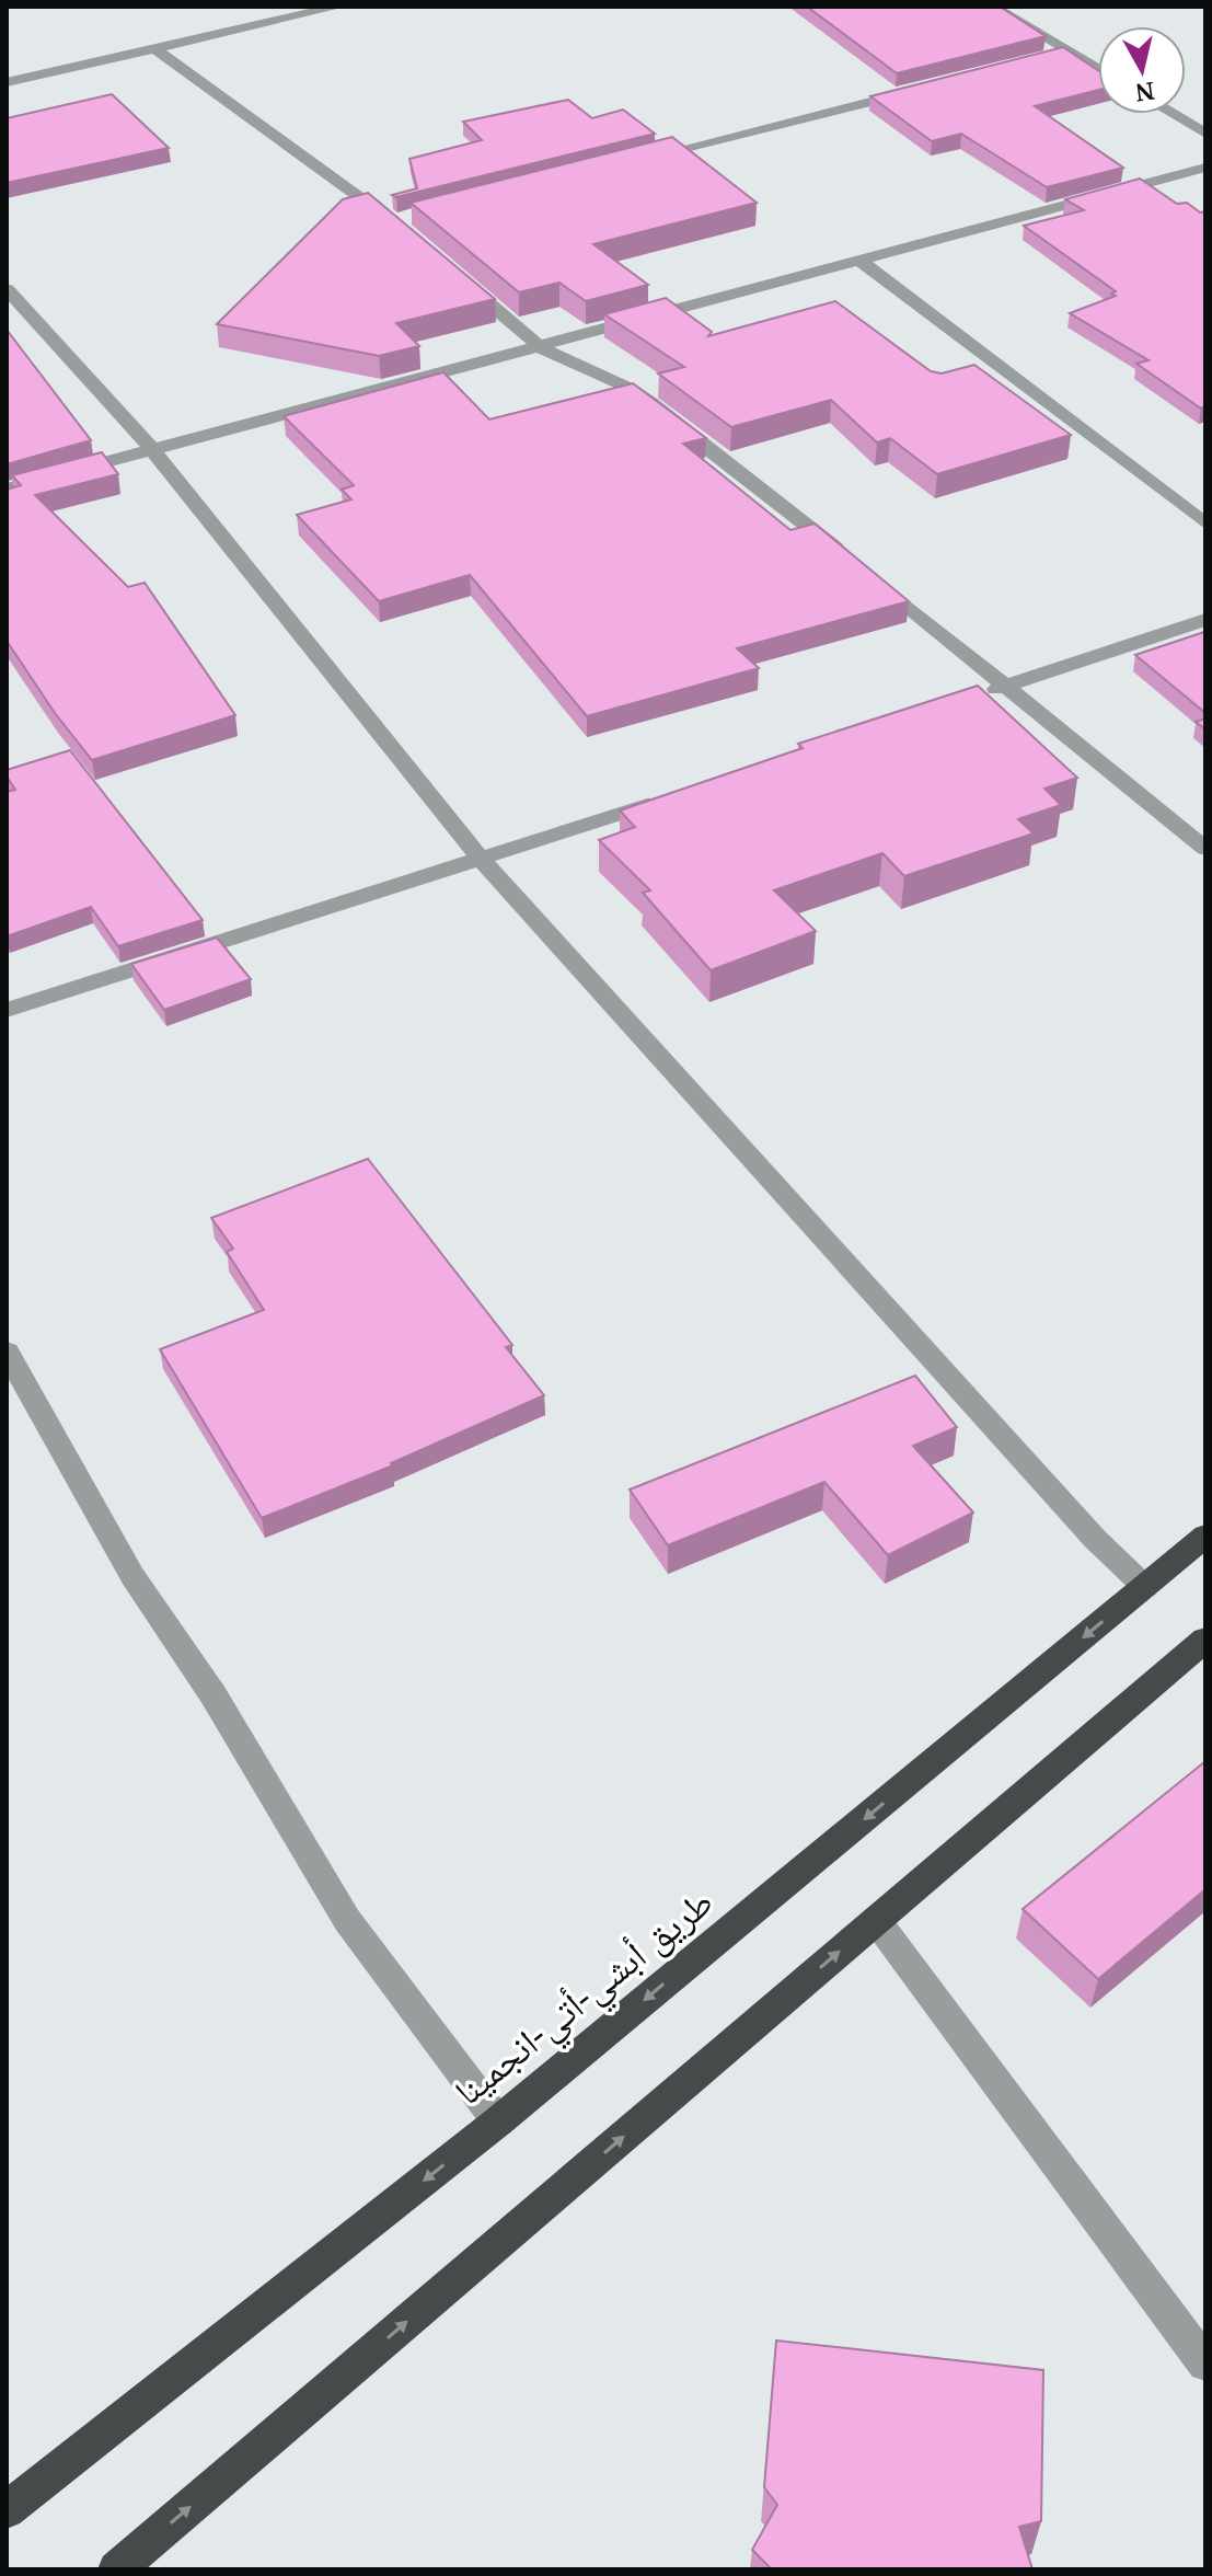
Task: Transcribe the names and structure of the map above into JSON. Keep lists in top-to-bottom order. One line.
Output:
{"streets":{"highway":["طريق أبشي-أتي-انجمينا"]},"north":"bottom"}
